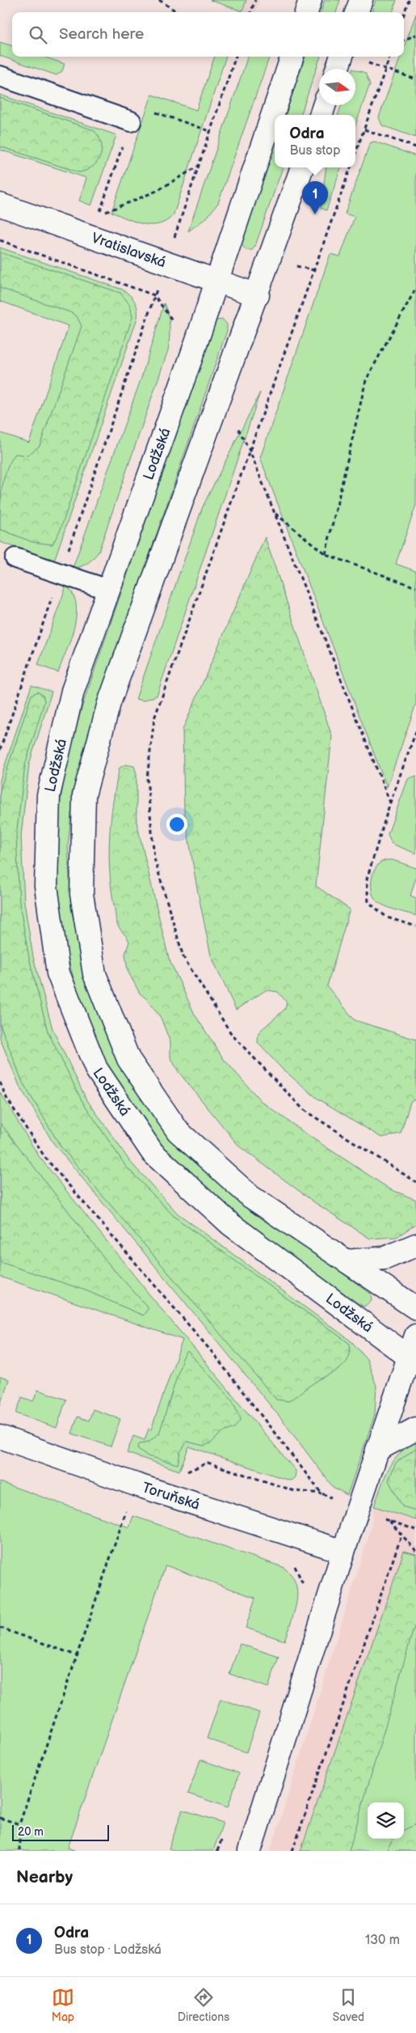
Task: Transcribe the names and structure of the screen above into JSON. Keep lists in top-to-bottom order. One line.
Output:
{"streets":{"street":["Vratislavská","Lodžská","Toruňská"]},"crossings":[["Vratislavská","Lodžská"]],"scale_bar":"20 m","north":"right","page":{"search":"Search here","popup":["Odra","Bus stop"],"pins":"1","scale":"20 m","heading":"Nearby","list":[{"mark":"1","name":"Odra","note":"Bus stop · Lodžská","value":"130 m"}],"nav":["Map","Directions","Saved"]}}
